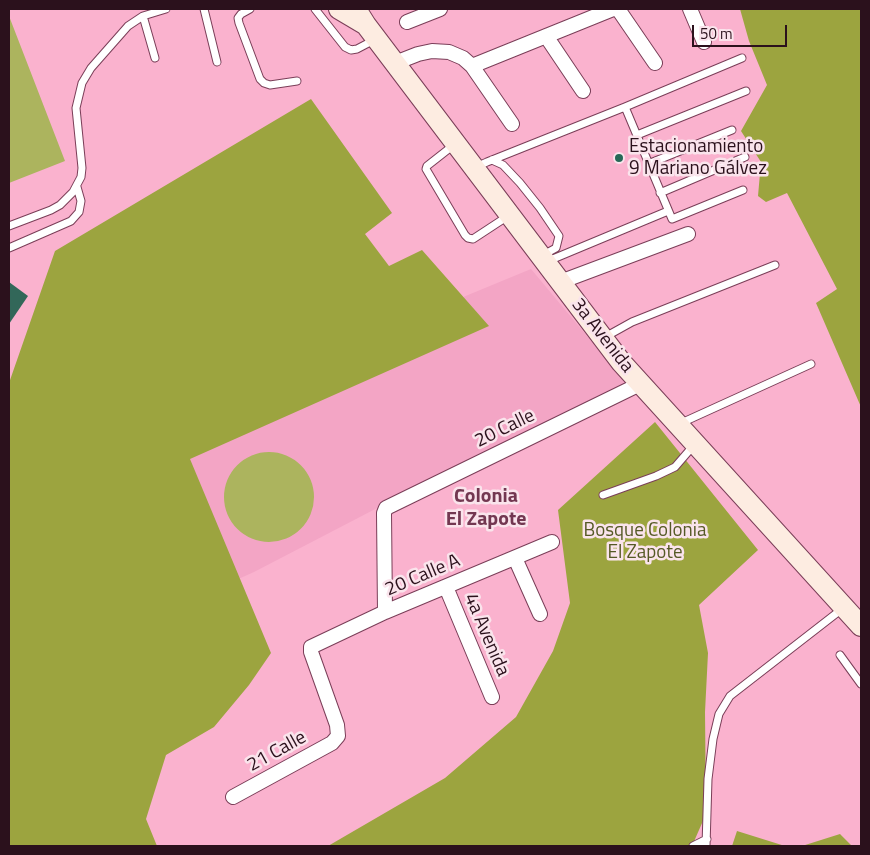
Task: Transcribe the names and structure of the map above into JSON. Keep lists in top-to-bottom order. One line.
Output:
{"streets":{"street":["3a Avenida","20 Calle","20 Calle A","4a Avenida","21 Calle"]},"crossings":[["3a Avenida","20 Calle"],["20 Calle","20 Calle A"],["20 Calle A","4a Avenida"],["20 Calle A","21 Calle"]],"districts":["Colonia El Zapote"],"parks":["Bosque Colonia El Zapote"],"places":["Estacionamiento 9 Mariano Gálvez"],"scale_bar":"50 m"}
